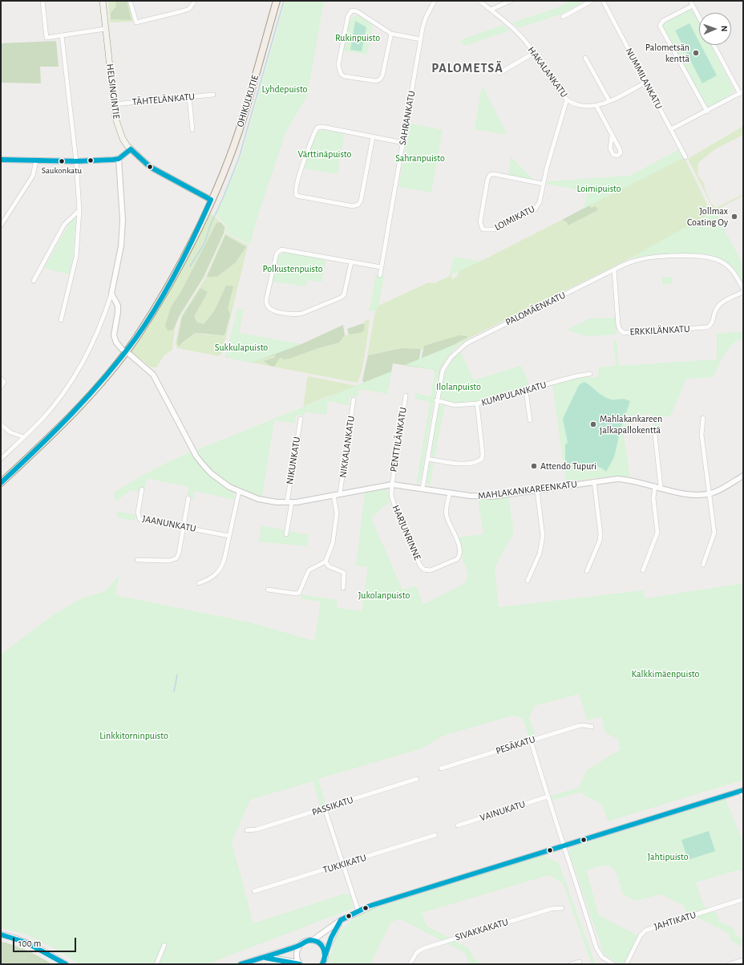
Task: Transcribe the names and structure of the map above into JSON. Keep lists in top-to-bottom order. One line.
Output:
{"streets":{"main road":["HELSINGINTIE","OHIKULKUTIE"],"street":["HAKALANKATU","NUMMILANKATU","TÄHTELÄNKATU","SAHRANKATU","LOIMIKATU","PALOMÄENKATU","ERKKILÄNKATU","KUMPULANKATU","PENTTILÄNKATU","NIKKALANKATU","NIKUNKATU","MAHLAKANKAREENKATU","JAANUNKATU","HARJUNRINNE","PESÄKATU","PASSIKATU","VAINUKATU","TUKKIKATU","JAHTIKATU","SIVAKKAKATU"]},"crossings":[["HAKALANKATU","NUMMILANKATU"],["HAKALANKATU","LOIMIKATU"],["HELSINGINTIE","TÄHTELÄNKATU"],["HELSINGINTIE","OHIKULKUTIE"],["PALOMÄENKATU","ERKKILÄNKATU"],["PALOMÄENKATU","KUMPULANKATU"],["PALOMÄENKATU","MAHLAKANKAREENKATU"],["PENTTILÄNKATU","MAHLAKANKAREENKATU"],["PENTTILÄNKATU","HARJUNRINNE"],["NIKKALANKATU","MAHLAKANKAREENKATU"],["NIKUNKATU","MAHLAKANKAREENKATU"],["MAHLAKANKAREENKATU","HARJUNRINNE"]],"districts":["PALOMETSÄ"],"parks":["Rukinpuisto","Lyhdepuisto","Värttinäpuisto","Sahranpuisto","Loimipuisto","Polkustenpuisto","Sukkulapuisto","Ilolanpuisto","Jukolanpuisto","Kalkkimäenpuisto","Linkkitorninpuisto","Jahtipuisto"],"places":["Palometsän kenttä","Saukonkatu","Jollmax Coating Oy","Mahlakankareen jalkapallokenttä","Attendo Tupuri"],"scale_bar":"100 m","north":"right"}
